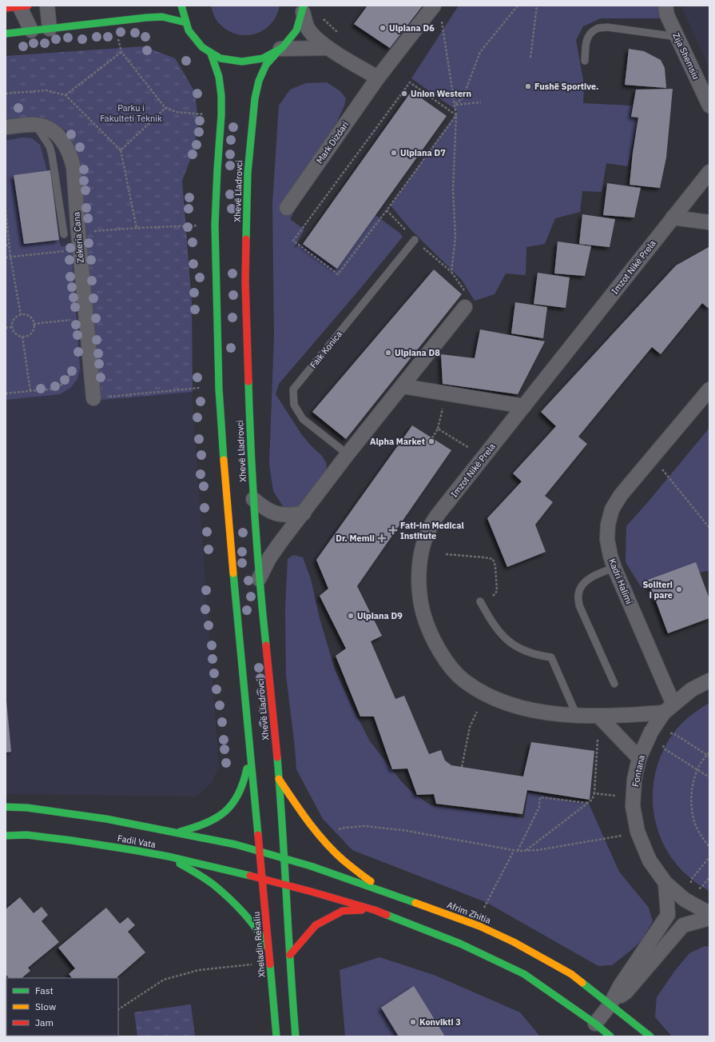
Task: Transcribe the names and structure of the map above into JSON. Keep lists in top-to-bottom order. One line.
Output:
{"streets":{"main road":["Xhevë Lladrovci","Fadil Vata","Afrim Zhitia","Xheladin Rekaliu"],"street":["Zija Shemsiu","Mark Dizdari","Zekeria Cana","Imzot Nikë Prela","Kadri Halimi","Fontana"],"lane":["Faik Konica"]},"crossings":[["Xhevë Lladrovci","Fadil Vata"],["Xhevë Lladrovci","Afrim Zhitia"],["Xhevë Lladrovci","Xheladin Rekaliu"],["Imzot Nikë Prela","Kadri Halimi"],["Imzot Nikë Prela","Fontana"],["Kadri Halimi","Fontana"],["Fadil Vata","Afrim Zhitia"],["Fadil Vata","Xheladin Rekaliu"],["Afrim Zhitia","Xheladin Rekaliu"]],"parks":["Parku i Fakulteti Teknik"],"places":{"other":["Ulpiana D6","Fushë Sportive.","Union Western","Ulpiana D7","Ulpiana D8","Alpha Market","Soliteri i pare","Ulpiana D9","Konvikti 3"],"health":["Fati-im Medical Institute","Dr. Memli"]},"legend":["Fast","Slow","Jam"]}
